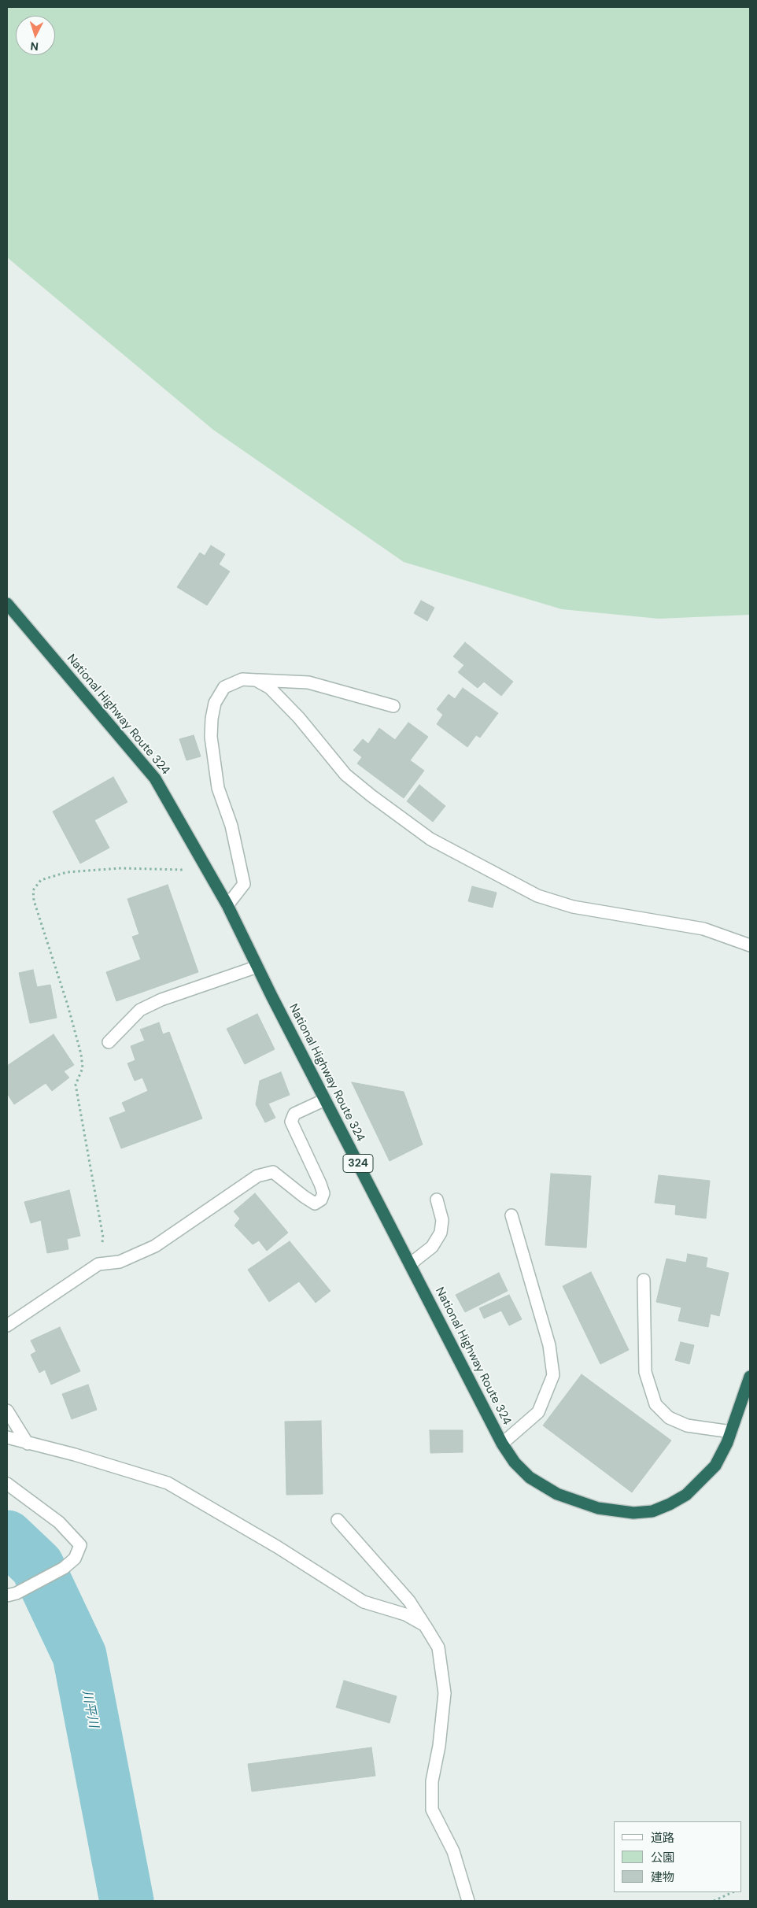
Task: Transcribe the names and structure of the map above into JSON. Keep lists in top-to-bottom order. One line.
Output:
{"streets":{"highway":["National Highway Route 324","324"]},"water":["川平川"],"legend":["道路","公園","建物"],"north":"bottom"}
